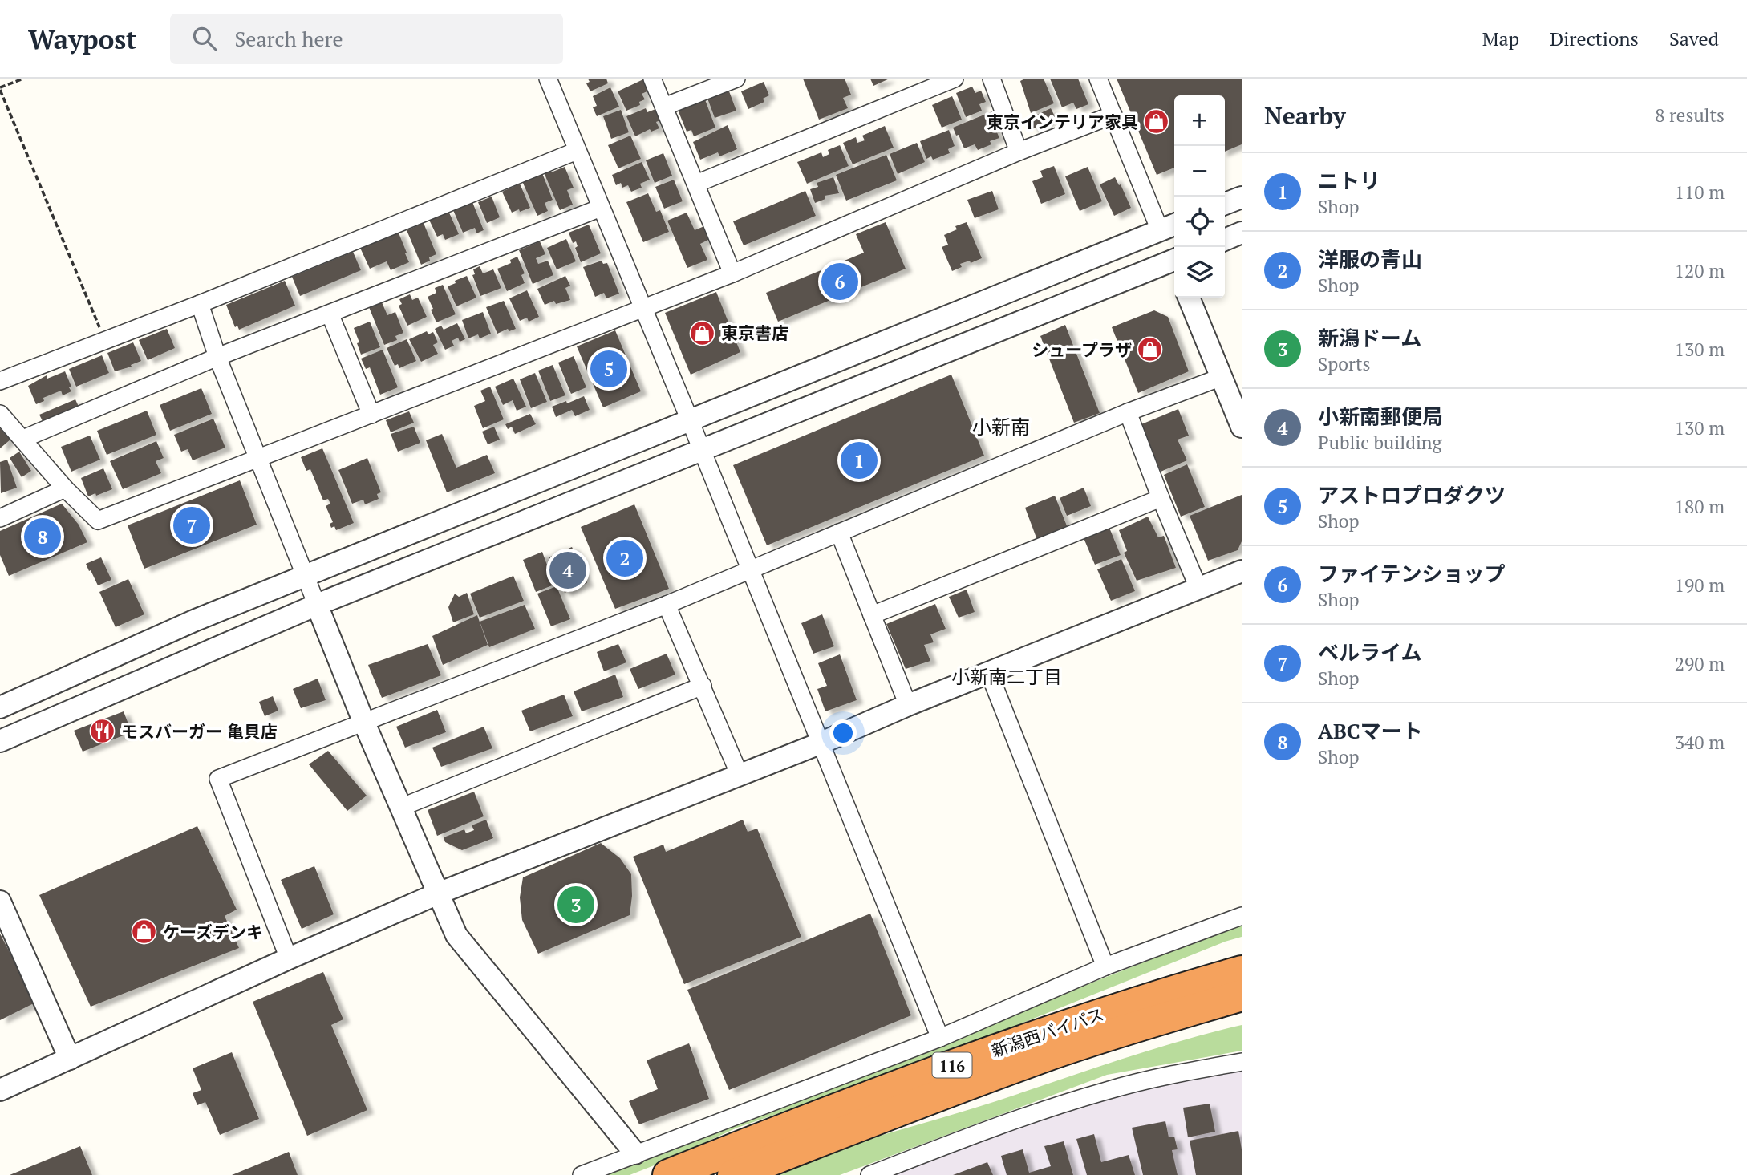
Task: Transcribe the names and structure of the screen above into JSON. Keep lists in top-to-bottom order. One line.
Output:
{"streets":{"highway":["新潟西バイパス","116"]},"districts":["小新南","小新南二丁目"],"places":{"shop":["東京インテリア家具","東京書店","シュープラザ","ケーズデンキ"],"restaurant":["モスバーガー 亀貝店"]},"page":{"header":"Waypost","search":"Search here","nav":["Map","Directions","Saved"],"heading":["Nearby","8 results"],"map_buttons":["+","−"],"list":[{"mark":"1","name":"ニトリ","note":"Shop","value":"110 m"},{"mark":"2","name":"洋服の青山","note":"Shop","value":"120 m"},{"mark":"3","name":"新潟ドーム","note":"Sports","value":"130 m"},{"mark":"4","name":"小新南郵便局","note":"Public building","value":"130 m"},{"mark":"5","name":"アストロプロダクツ","note":"Shop","value":"180 m"},{"mark":"6","name":"ファイテンショップ","note":"Shop","value":"190 m"},{"mark":"7","name":"ベルライム","note":"Shop","value":"290 m"},{"mark":"8","name":"ABCマート","note":"Shop","value":"340 m"}],"pins":["6","5","1","7","8","2","4","3"]}}
